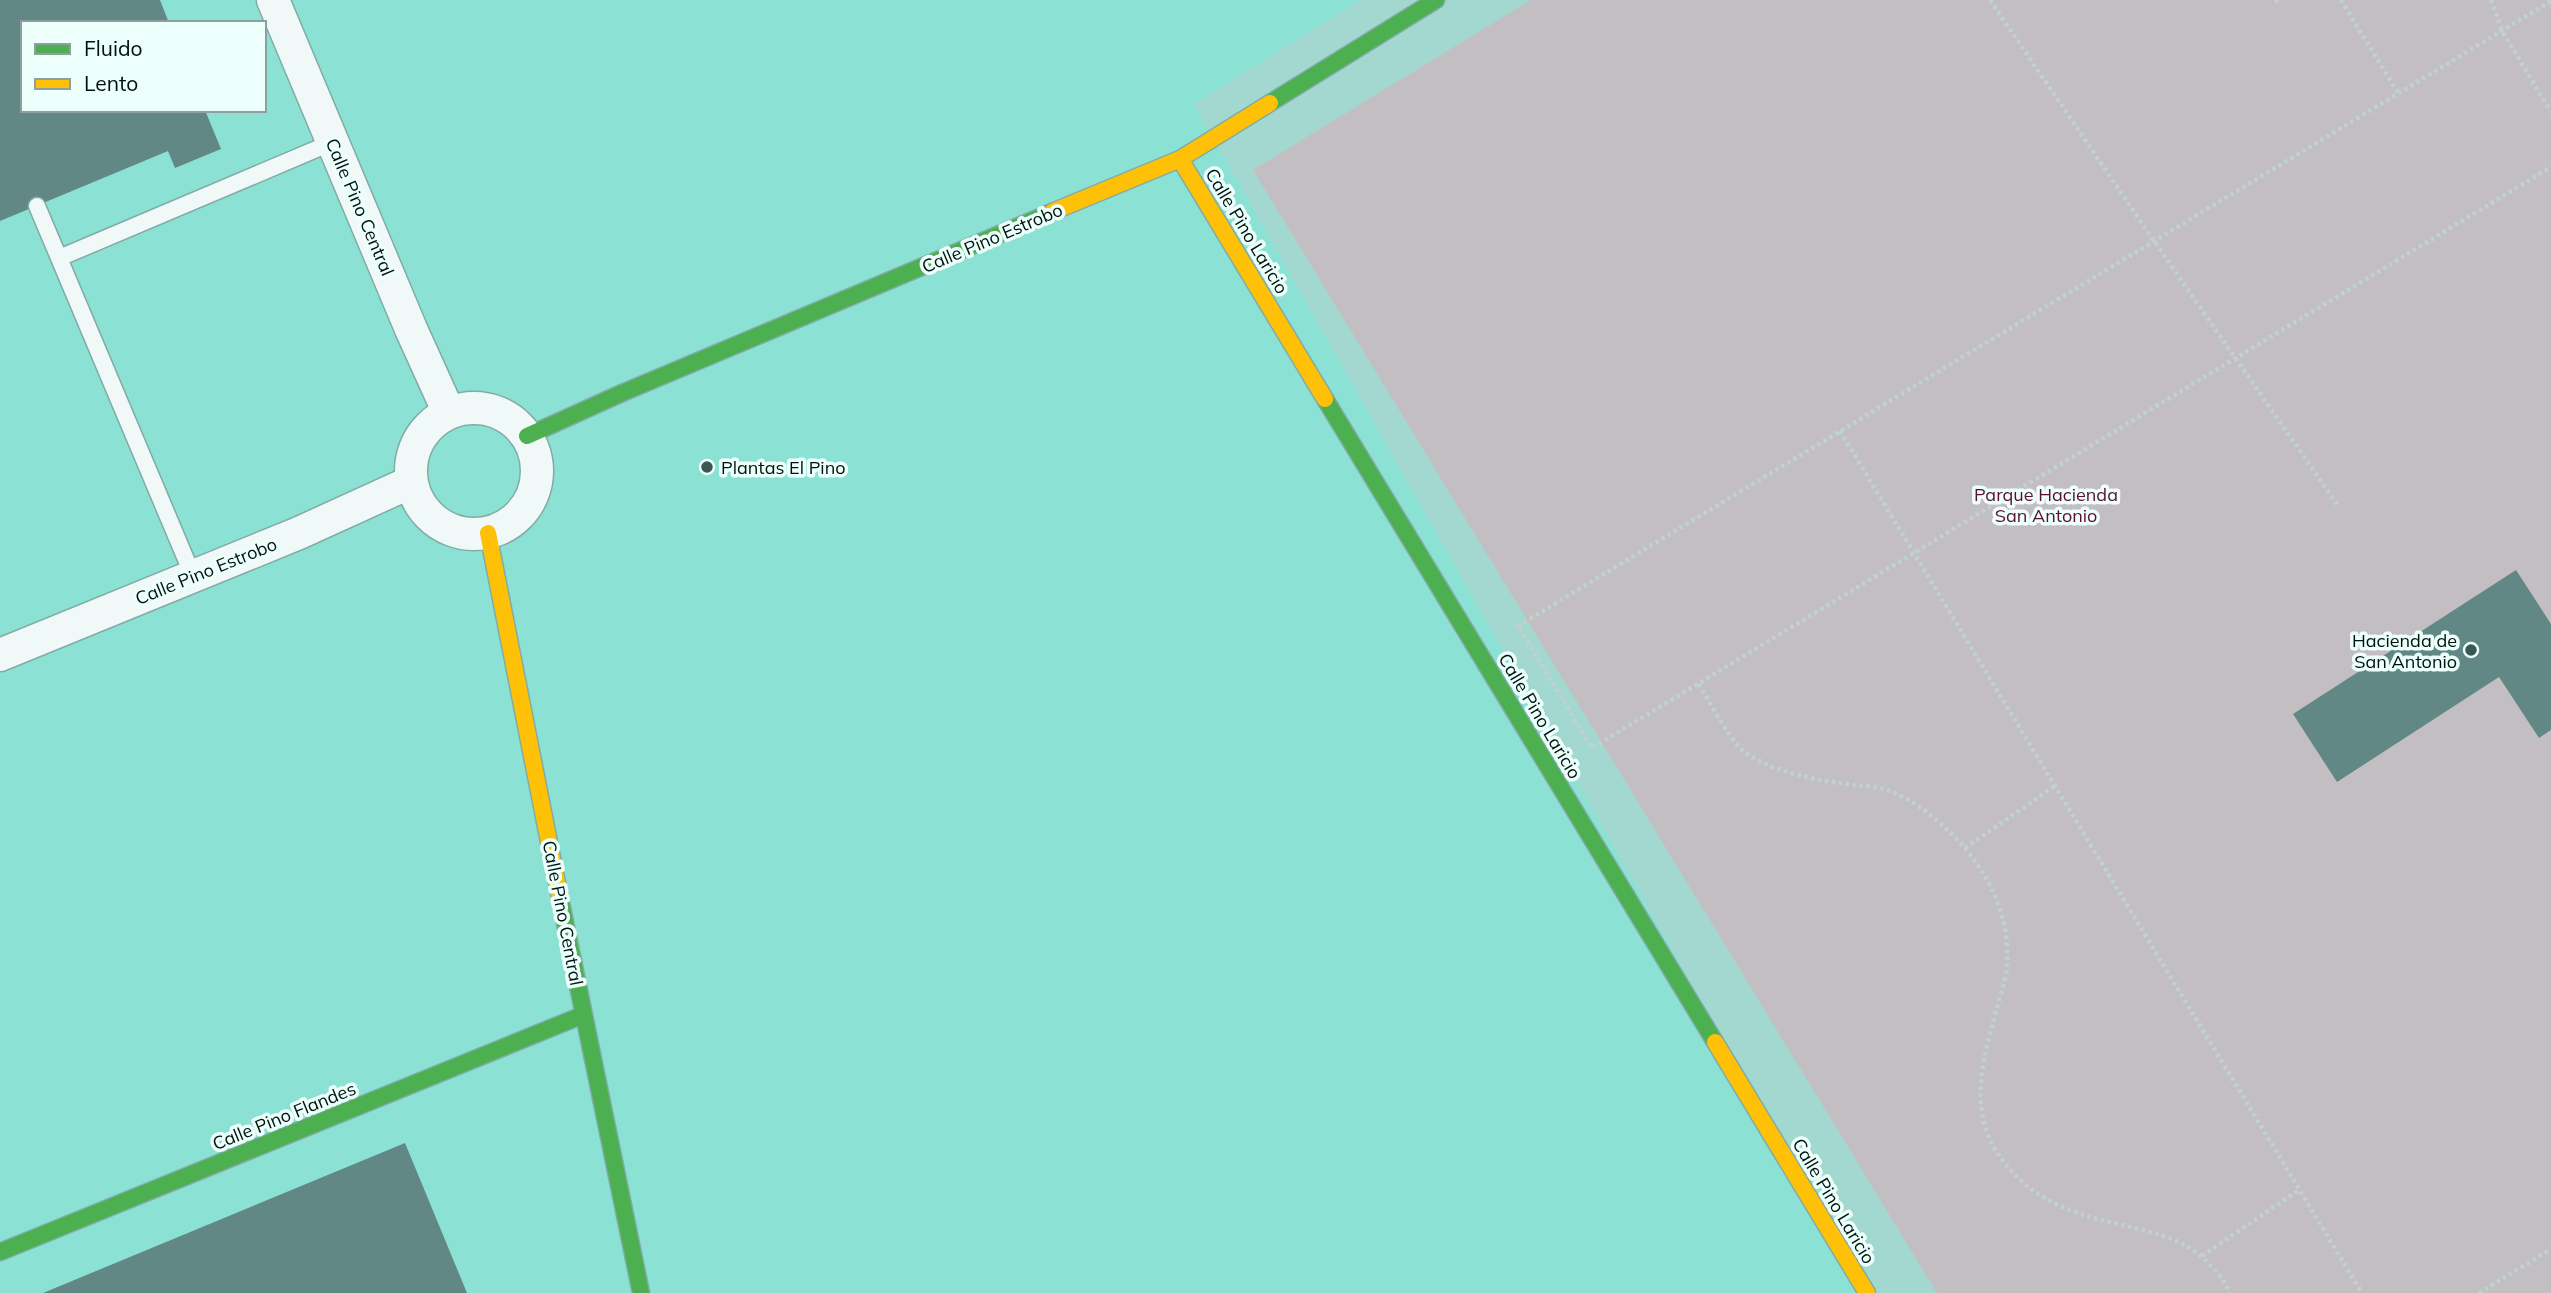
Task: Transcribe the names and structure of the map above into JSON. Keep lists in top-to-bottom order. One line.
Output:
{"streets":{"street":["Calle Pino Central","Calle Pino Laricio","Calle Pino Estrobo","Calle Pino Flandes"]},"crossings":[["Calle Pino Central","Calle Pino Estrobo"],["Calle Pino Central","Calle Pino Flandes"],["Calle Pino Laricio","Calle Pino Estrobo"]],"parks":["Parque Hacienda San Antonio"],"places":["Plantas El Pino","Hacienda de San Antonio"],"legend":["Fluido","Lento"]}
